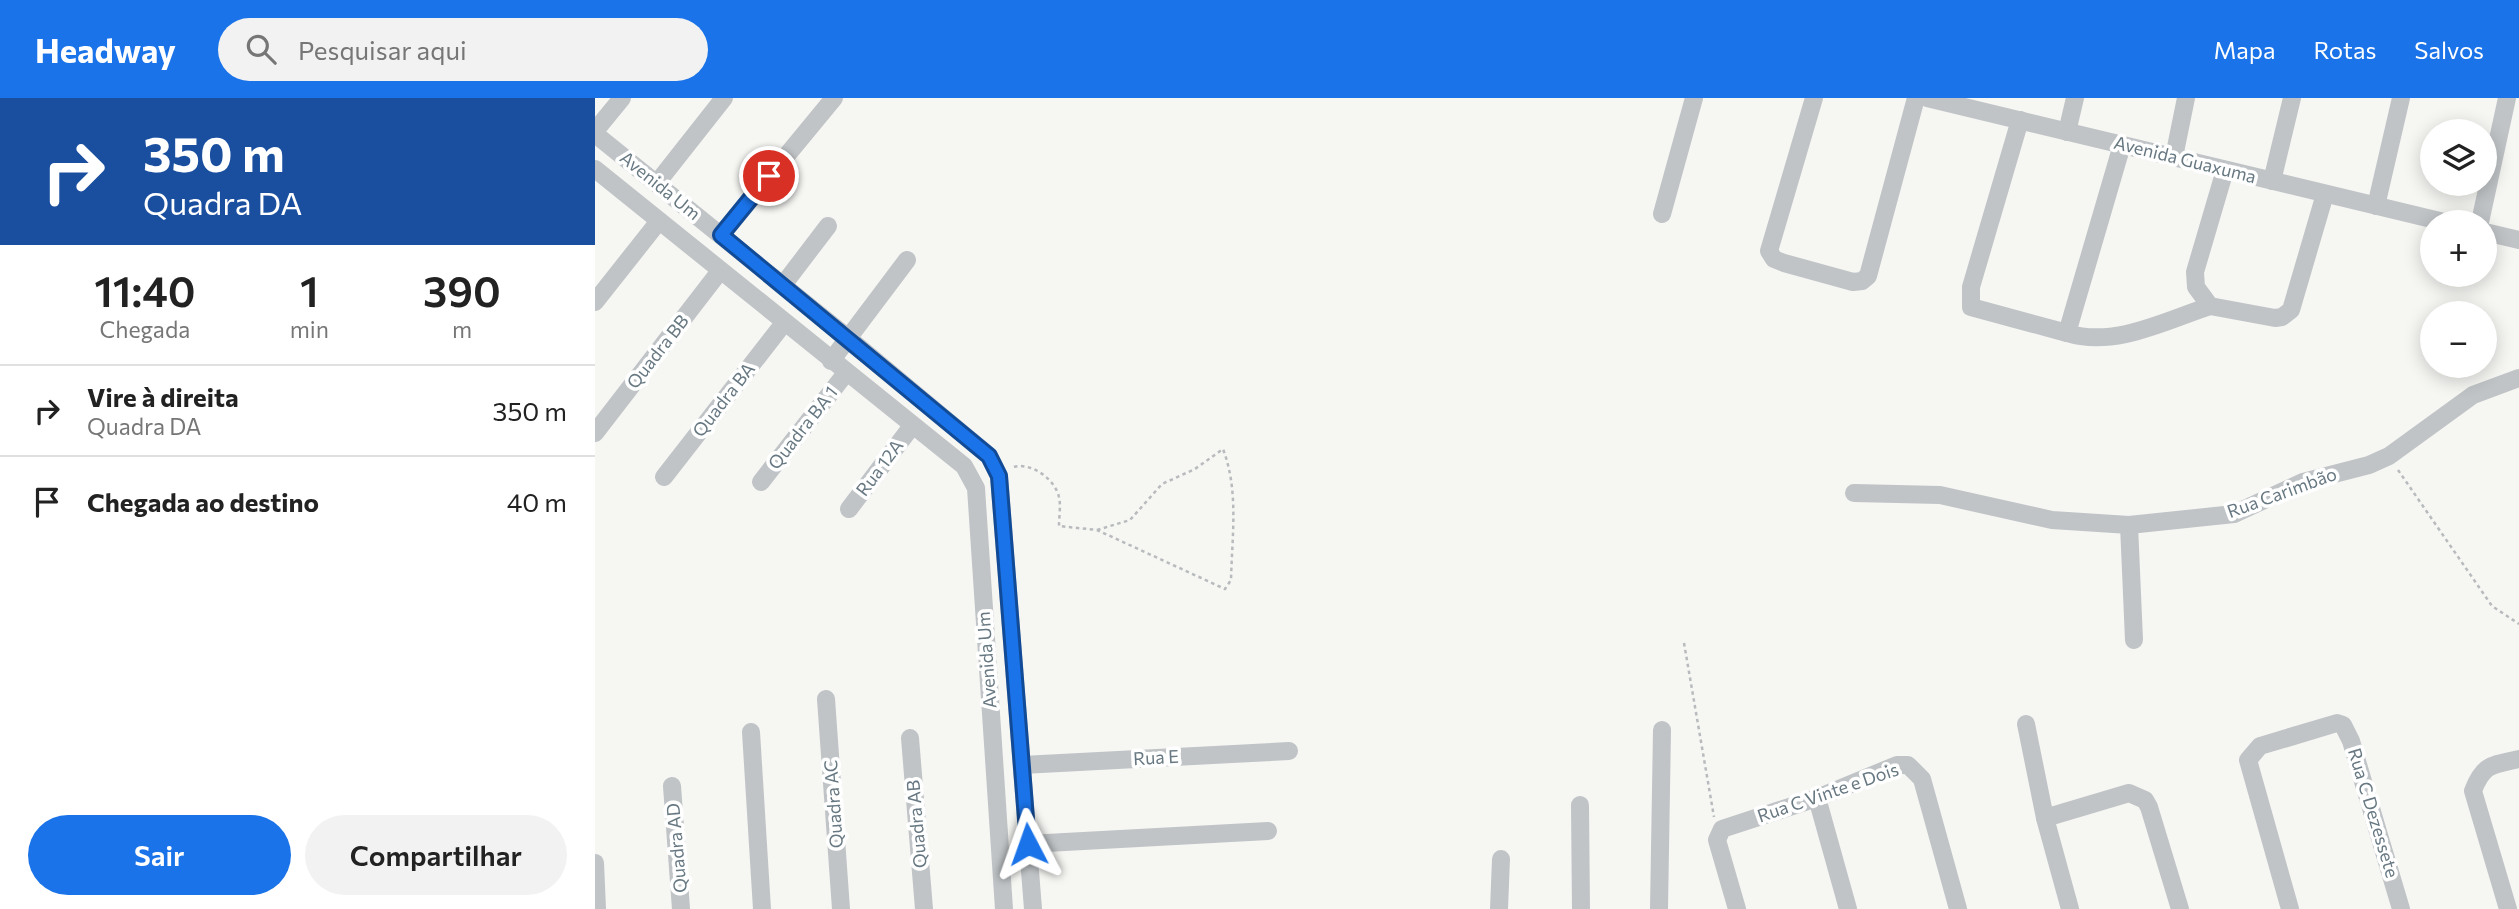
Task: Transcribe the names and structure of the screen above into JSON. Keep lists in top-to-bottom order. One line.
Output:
{"streets":{"street":["Avenida Guaxuma","Avenida Um","Quadra BB","Quadra BA","Quadra BA 1","Rua 12A","Rua Carimbão","Rua E","Rua C Vinte e Dois","Quadra AC","Rua C Dezessete","Quadra AB","Quadra AD"]},"crossings":[["Avenida Um","Quadra BB"],["Avenida Um","Quadra BA"],["Avenida Um","Quadra BA 1"],["Avenida Um","Rua 12A"],["Avenida Um","Rua E"]],"page":{"header":"Headway","search":"Pesquisar aqui","nav":["Mapa","Rotas","Salvos"],"turn":["350 m","Quadra DA"],"map_buttons":["+","−"],"eta":["11:40","Chegada","1","min","390","m"],"list":[{"name":"Vire à direita","note":"Quadra DA","value":"350 m"},{"name":"Chegada ao destino","value":"40 m"}],"buttons":["Sair","Compartilhar"]}}
